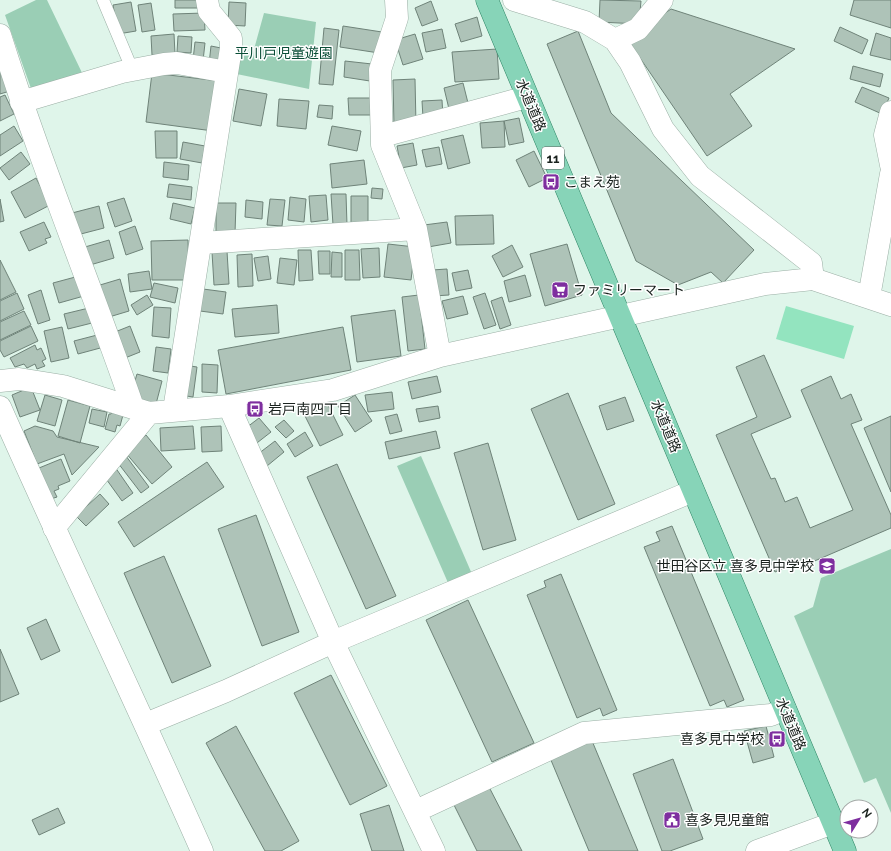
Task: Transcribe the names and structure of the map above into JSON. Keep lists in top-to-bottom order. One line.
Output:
{"streets":{"main road":["水道道路","11"]},"parks":["平川戸児童遊園"],"places":{"bus stop":["こまえ苑","岩戸南四丁目","喜多見中学校"],"supermarket":["ファミリーマート"],"school or university":["世田谷区立 喜多見中学校"],"public building":["喜多見児童館"]},"north":"top right"}
